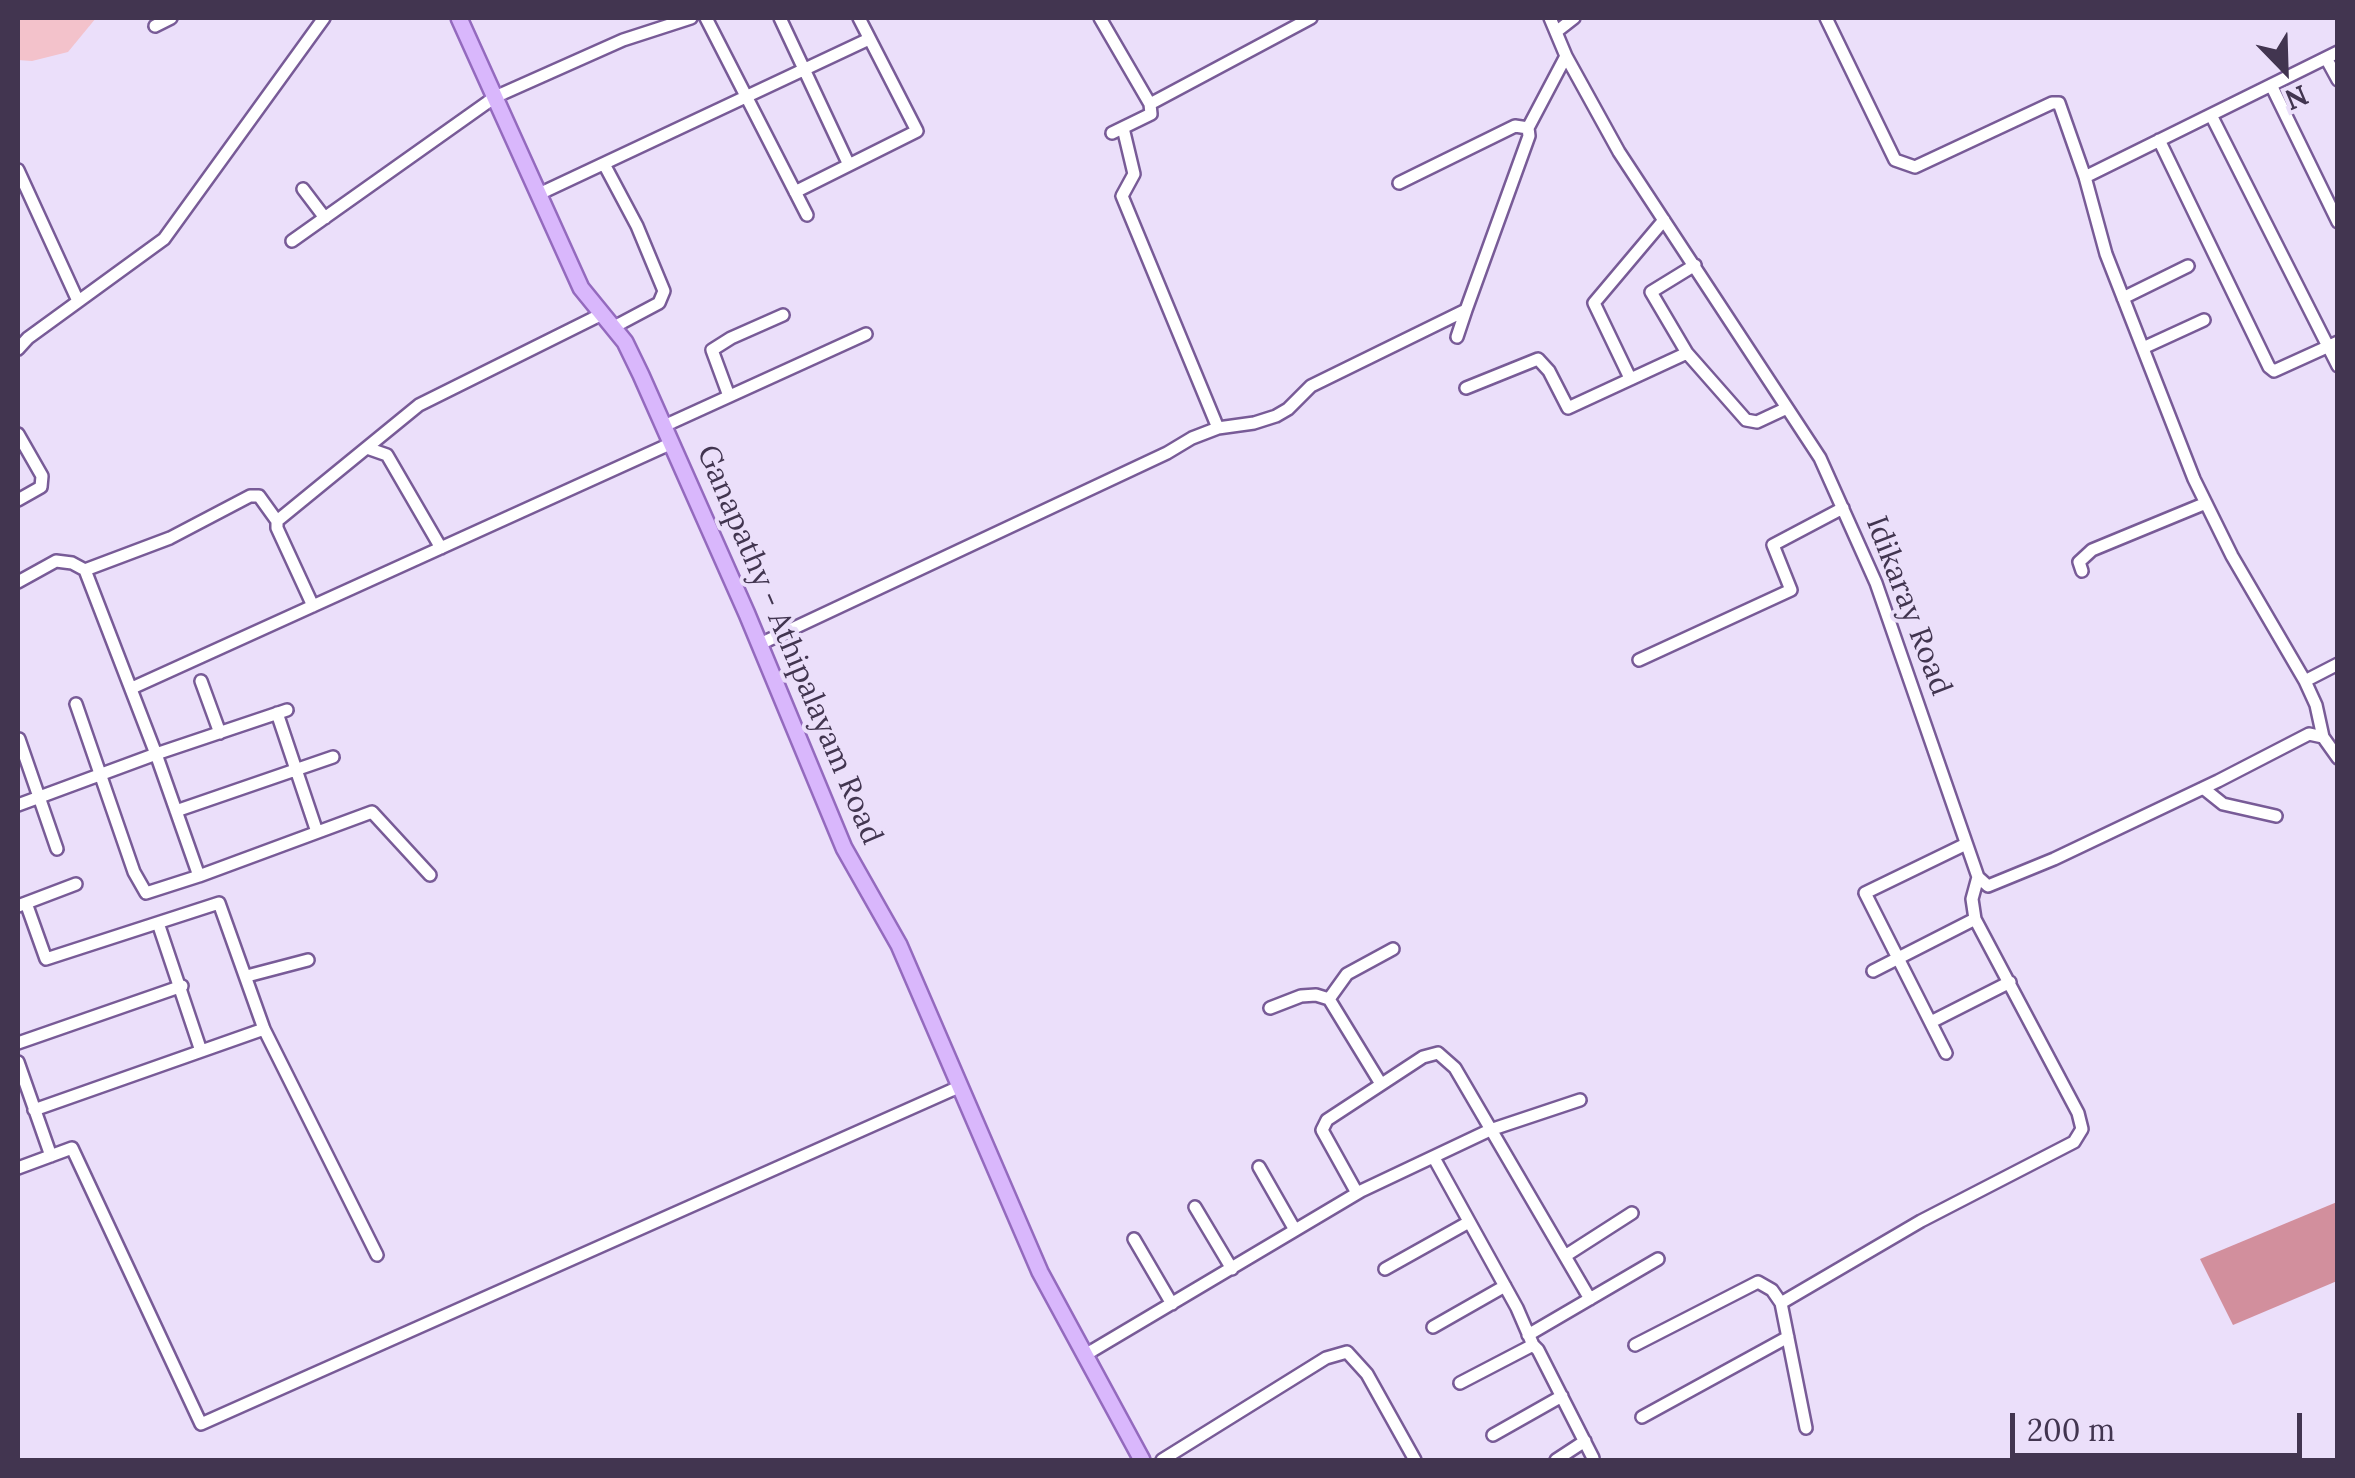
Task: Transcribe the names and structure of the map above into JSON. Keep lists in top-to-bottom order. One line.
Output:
{"streets":{"main road":["Ganapathy - Athipalayam Road"],"street":["Idikaray Road"]},"scale_bar":"200 m","north":"bottom right"}
